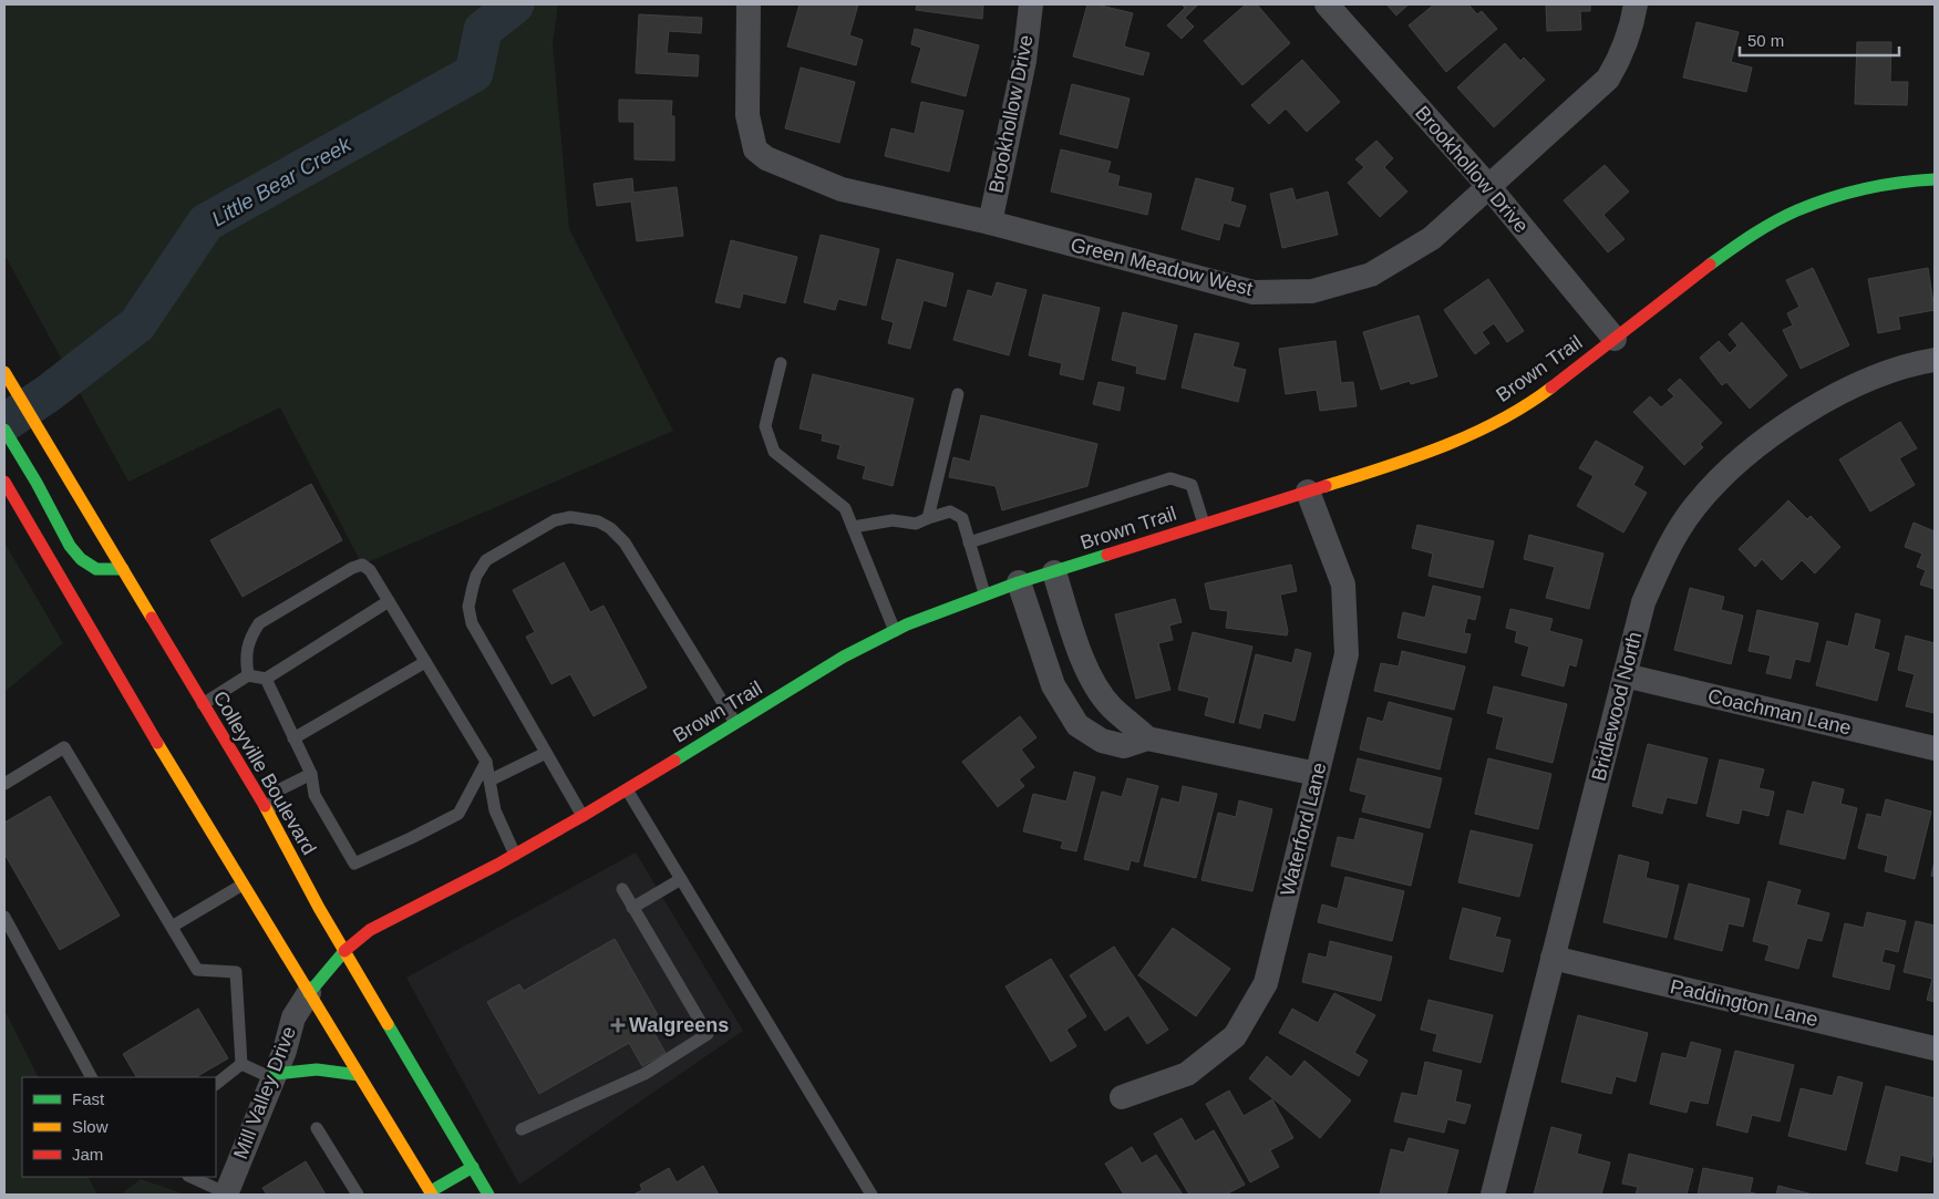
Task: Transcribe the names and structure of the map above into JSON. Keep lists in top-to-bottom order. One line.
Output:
{"streets":{"main road":["Brown Trail","Colleyville Boulevard"],"street":["Brookhollow Drive","Green Meadow West","Bridlewood North","Coachman Lane","Waterford Lane","Paddington Lane","Mill Valley Drive"]},"crossings":[["Brookhollow Drive","Green Meadow West"],["Brookhollow Drive","Brown Trail"],["Brown Trail","Colleyville Boulevard"],["Brown Trail","Waterford Lane"],["Brown Trail","Mill Valley Drive"],["Bridlewood North","Coachman Lane"],["Bridlewood North","Paddington Lane"]],"water":["Little Bear Creek"],"places":{"health":["Walgreens"]},"legend":["Fast","Slow","Jam"],"scale_bar":"50 m"}
